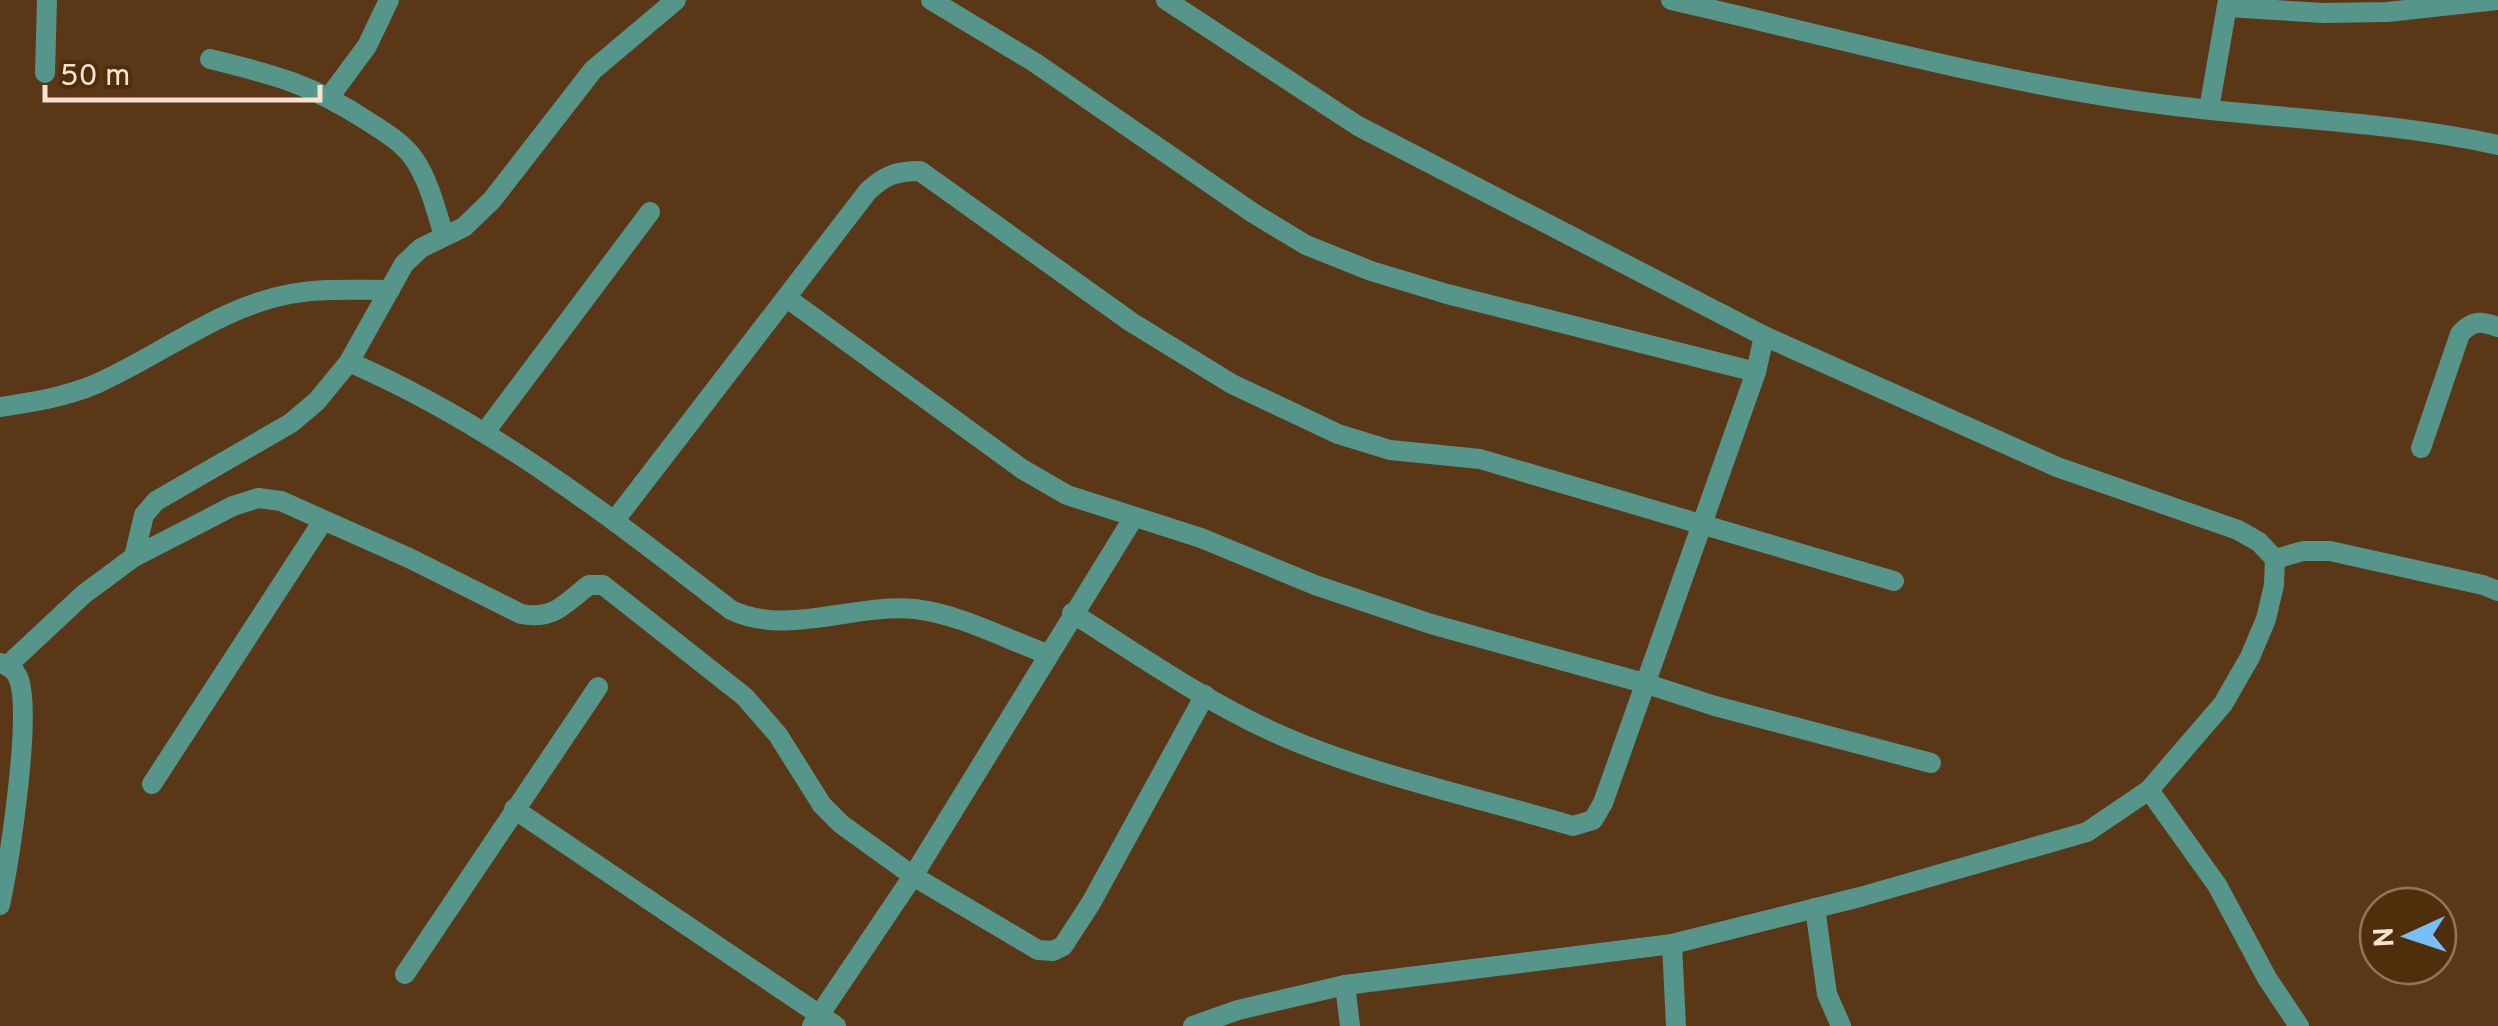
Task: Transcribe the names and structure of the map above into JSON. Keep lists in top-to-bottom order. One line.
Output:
{"scale_bar":"50 m","north":"left"}
